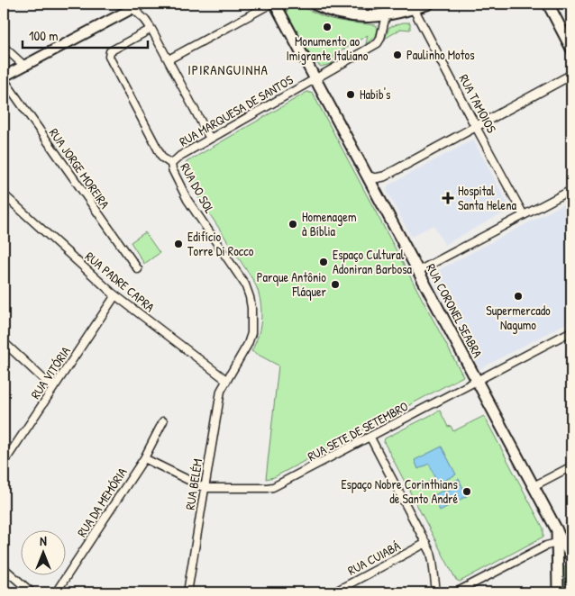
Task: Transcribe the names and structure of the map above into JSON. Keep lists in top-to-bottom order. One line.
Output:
{"streets":{"main road":["RUA CORONEL SEABRA"],"street":["RUA TAMOIOS","RUA MARQUESA DE SANTOS","RUA JORGE MOREIRA","RUA DO SOL","RUA PADRE CAPRA","RUA VITÓRIA","RUA SETE DE SETEMBRO","RUA BELÉM","RUA DA MEMÓRIA","RUA CUIABÁ"]},"crossings":[["RUA MARQUESA DE SANTOS","RUA DO SOL"],["RUA MARQUESA DE SANTOS","RUA CORONEL SEABRA"],["RUA DO SOL","RUA PADRE CAPRA"],["RUA DO SOL","RUA BELÉM"],["RUA PADRE CAPRA","RUA VITÓRIA"],["RUA PADRE CAPRA","RUA BELÉM"],["RUA CORONEL SEABRA","RUA SETE DE SETEMBRO"],["RUA SETE DE SETEMBRO","RUA BELÉM"],["RUA SETE DE SETEMBRO","RUA DA MEMÓRIA"]],"districts":["IPIRANGUINHA"],"places":{"other":["Monumento ao Imigrante Italiano","Paulinho Motos","Habib's","Homenagem à Bíblia","Edifício Torre Di Rocco","Espaço Cultural Adoniran Barbosa","Parque Antônio Fláquer","Supermercado Nagumo","Espaço Nobre Corinthians de Santo André"],"health":["Hospital Santa Helena"]},"scale_bar":"100 m","north":"top"}
